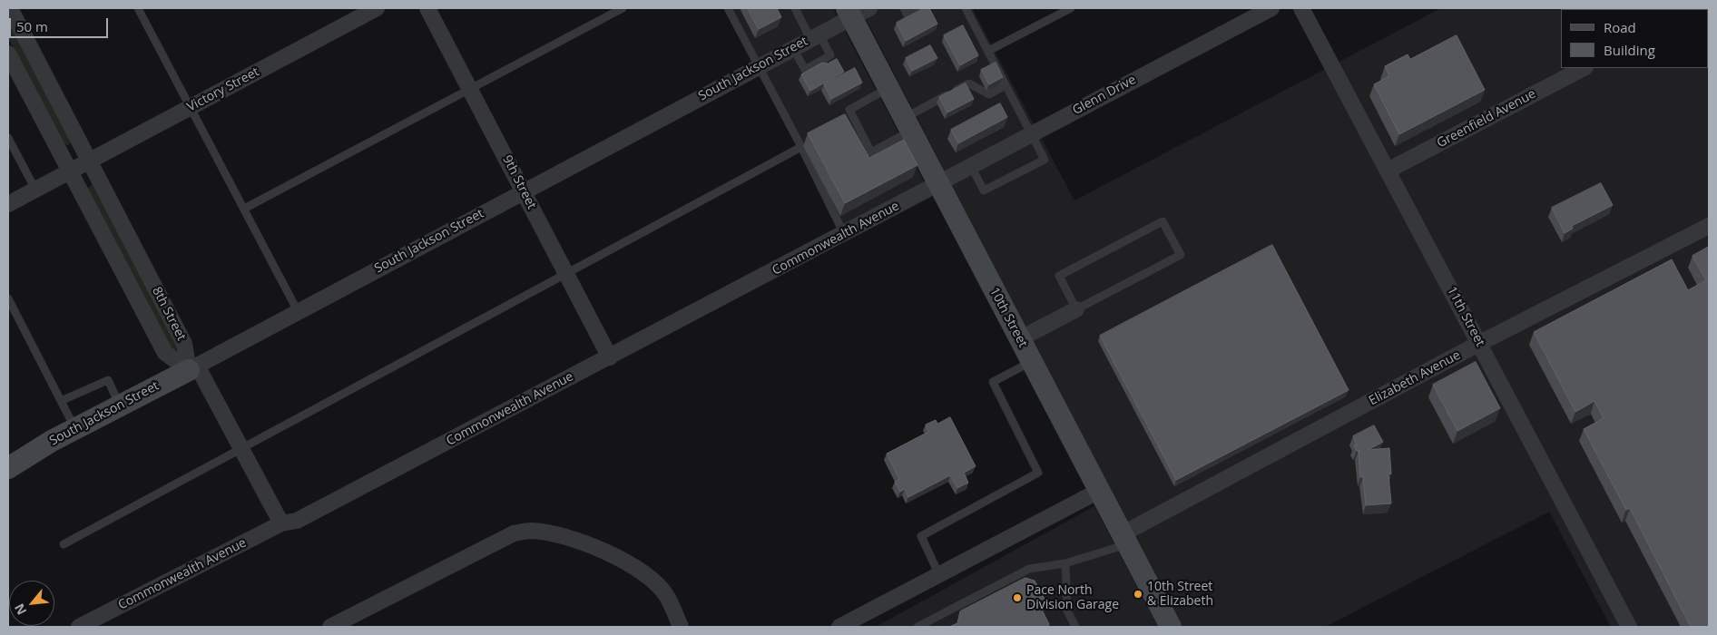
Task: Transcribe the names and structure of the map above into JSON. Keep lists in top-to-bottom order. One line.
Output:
{"streets":{"street":["South Jackson Street","Victory Street","Glenn Drive","Greenfield Avenue","9th Street","Commonwealth Avenue","8th Street","11th Street","10th Street","Elizabeth Avenue"]},"crossings":[["South Jackson Street","9th Street"],["South Jackson Street","8th Street"],["South Jackson Street","10th Street"],["Victory Street","8th Street"],["Glenn Drive","Commonwealth Avenue"],["Glenn Drive","10th Street"],["Greenfield Avenue","11th Street"],["9th Street","Commonwealth Avenue"],["Commonwealth Avenue","8th Street"],["Commonwealth Avenue","10th Street"],["11th Street","Elizabeth Avenue"],["10th Street","Elizabeth Avenue"]],"places":["10th Street & Elizabeth","Pace North Division Garage"],"legend":["Road","Building"],"scale_bar":"50 m","north":"bottom left"}
